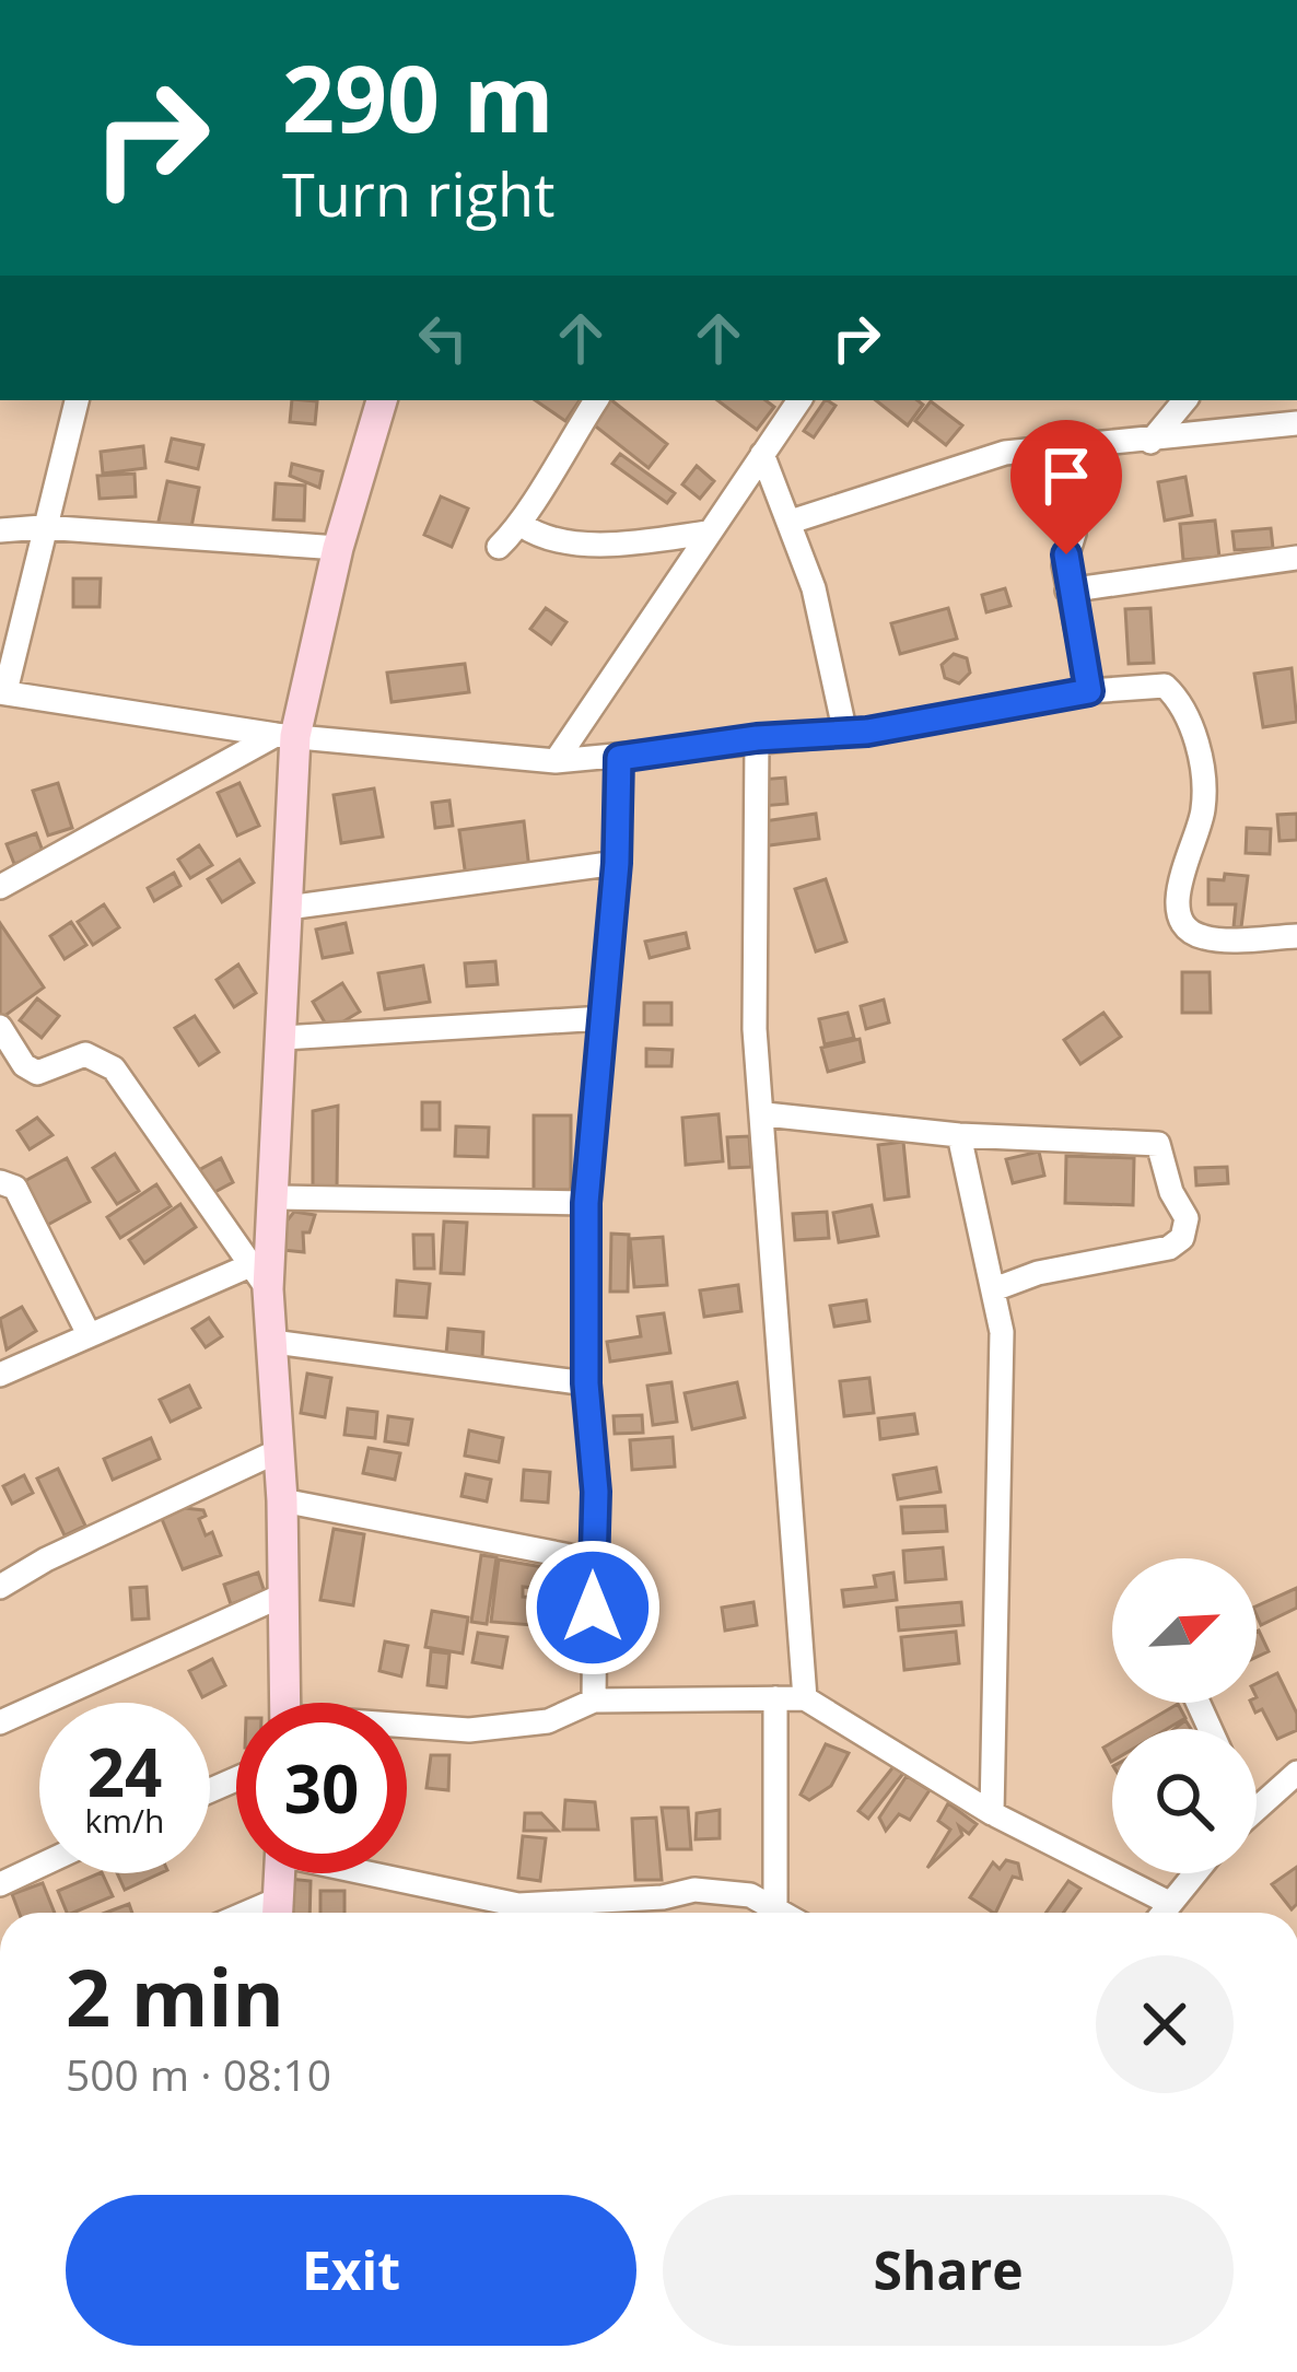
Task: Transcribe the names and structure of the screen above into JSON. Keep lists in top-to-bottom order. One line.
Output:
{"north":"top right","page":{"turn":["290 m","Turn right"],"speed":"24 km/h","limit":"30","heading":["2 min","500 m · 08:10"],"buttons":["Exit","Share"]}}
